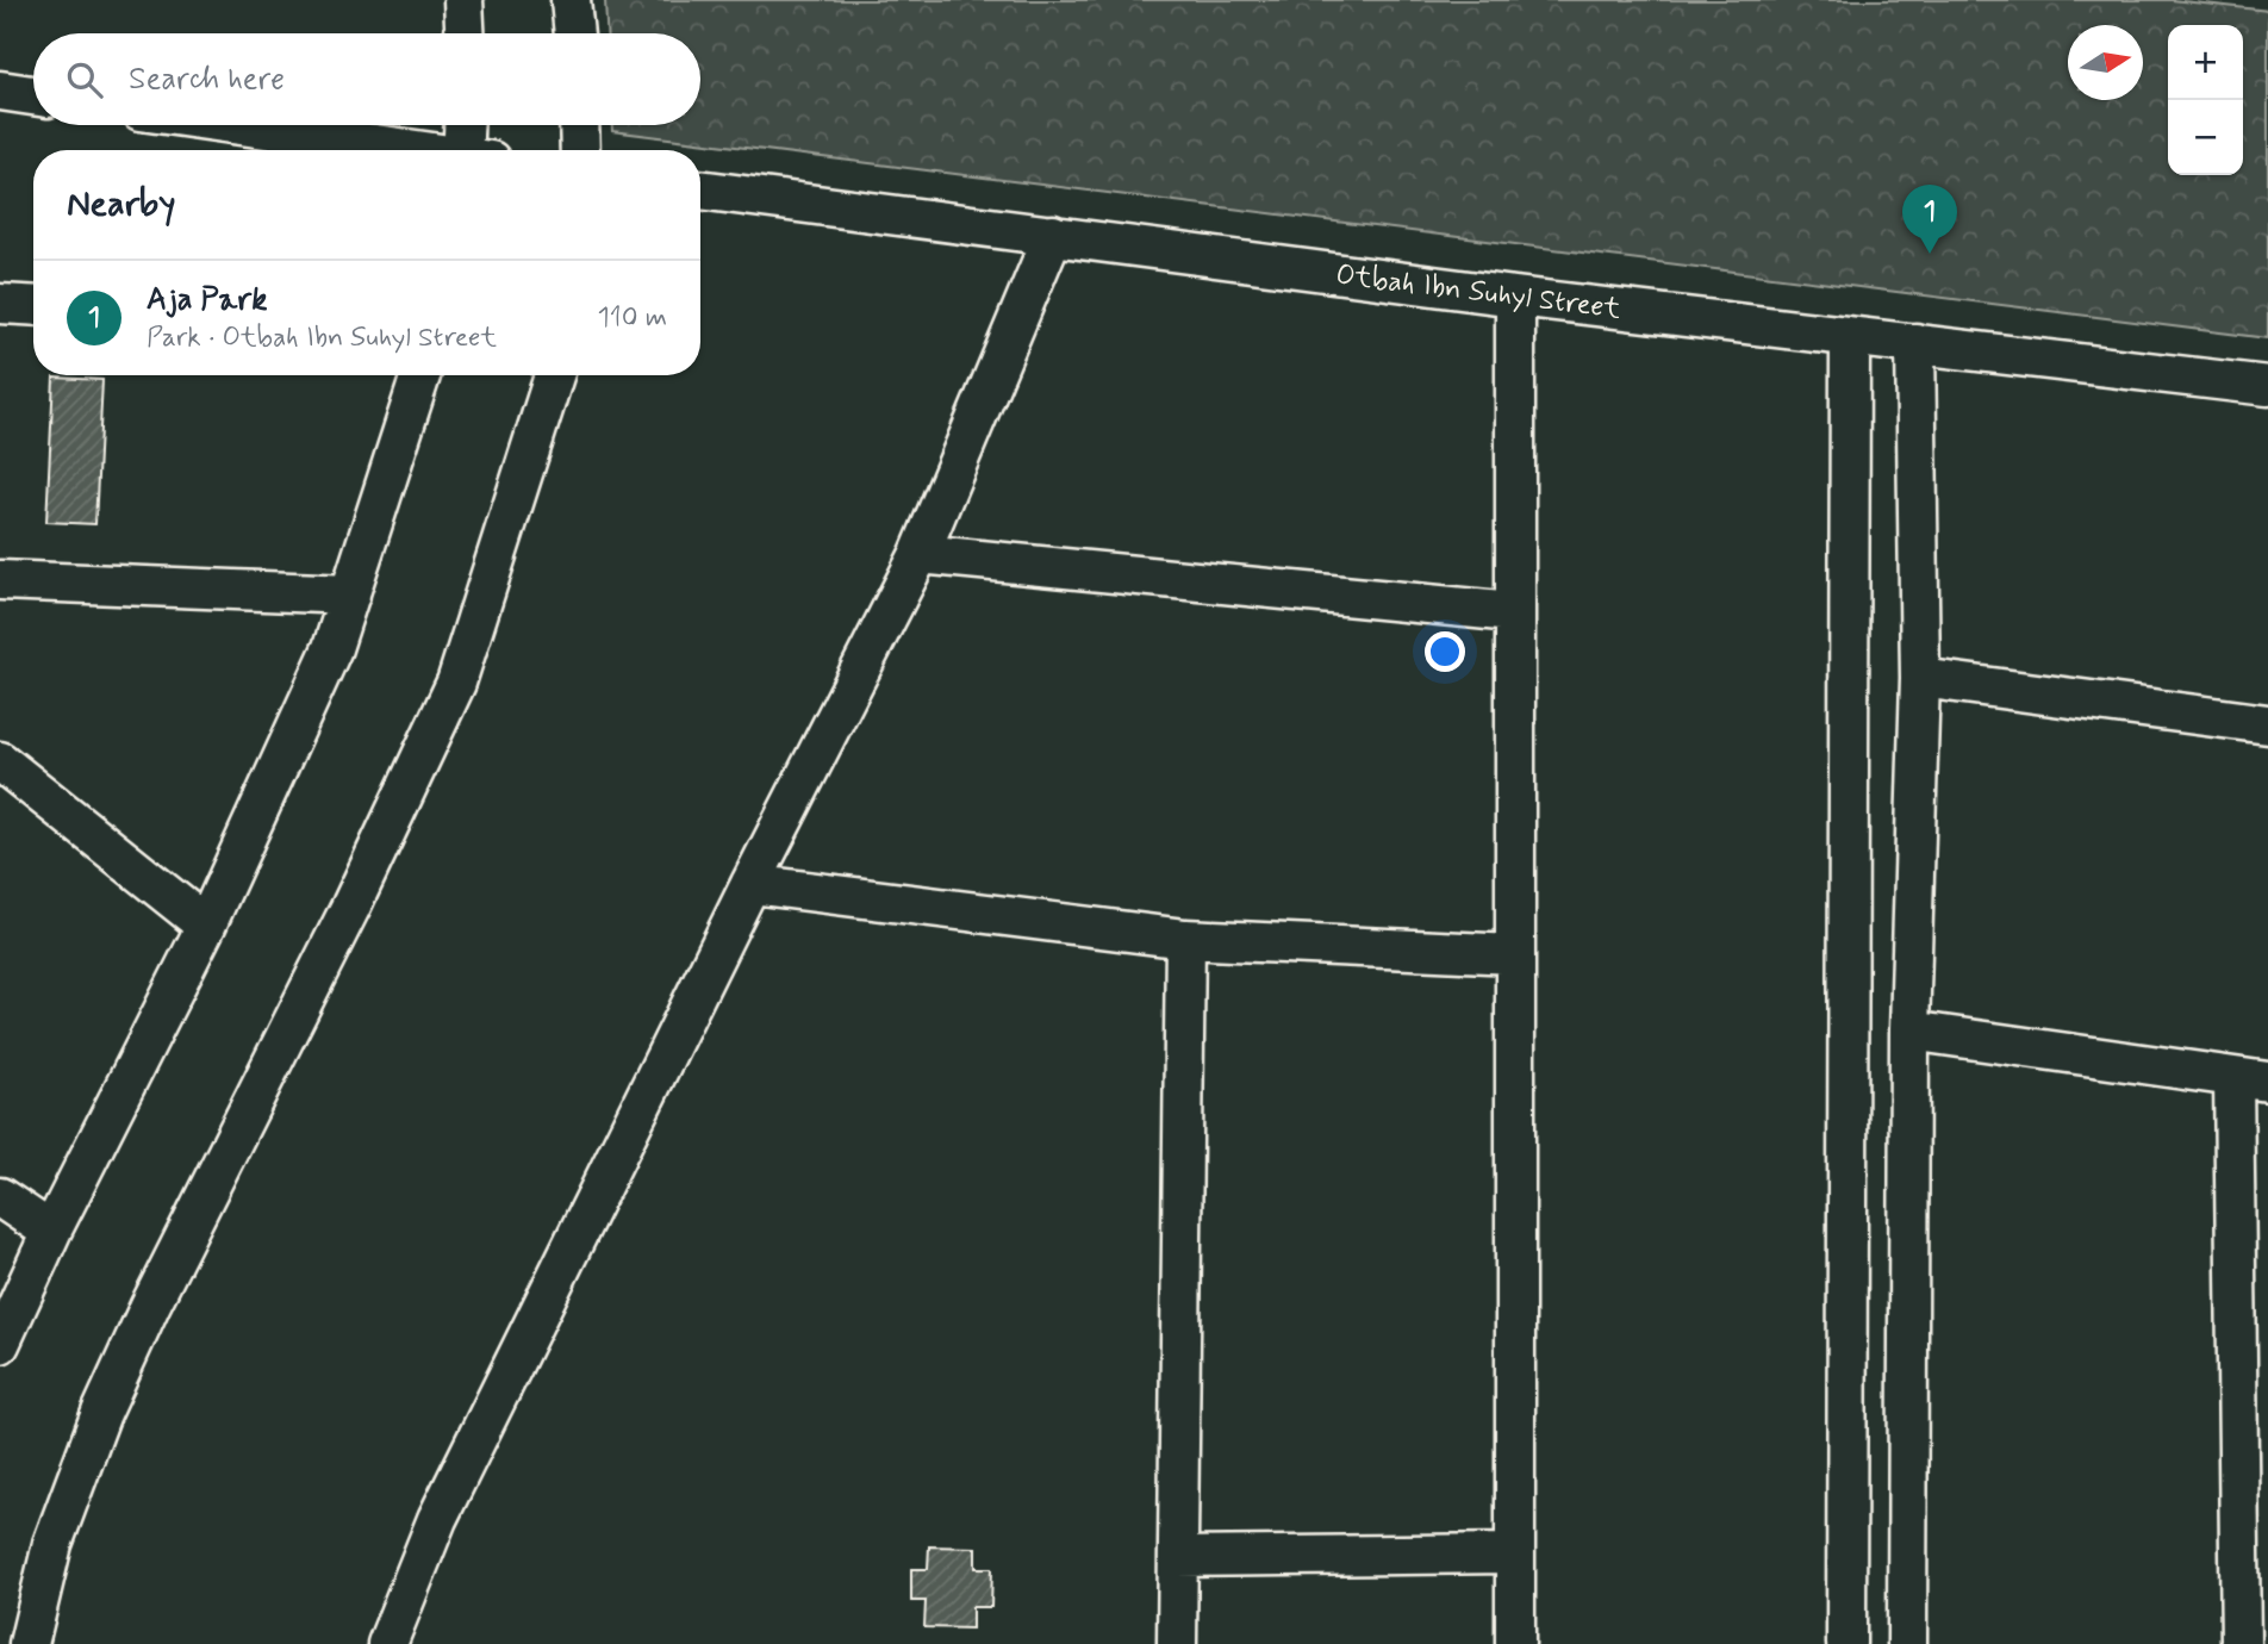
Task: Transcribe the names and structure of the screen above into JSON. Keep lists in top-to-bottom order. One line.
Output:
{"streets":{"street":["Otbah Ibn Suhyl Street"]},"north":"right","page":{"map_buttons":["+","−"],"search":"Search here","heading":"Nearby","pins":"1","list":[{"mark":"1","name":"Aja Park","note":"Park · Otbah Ibn Suhyl Street","value":"110 m"}]}}
